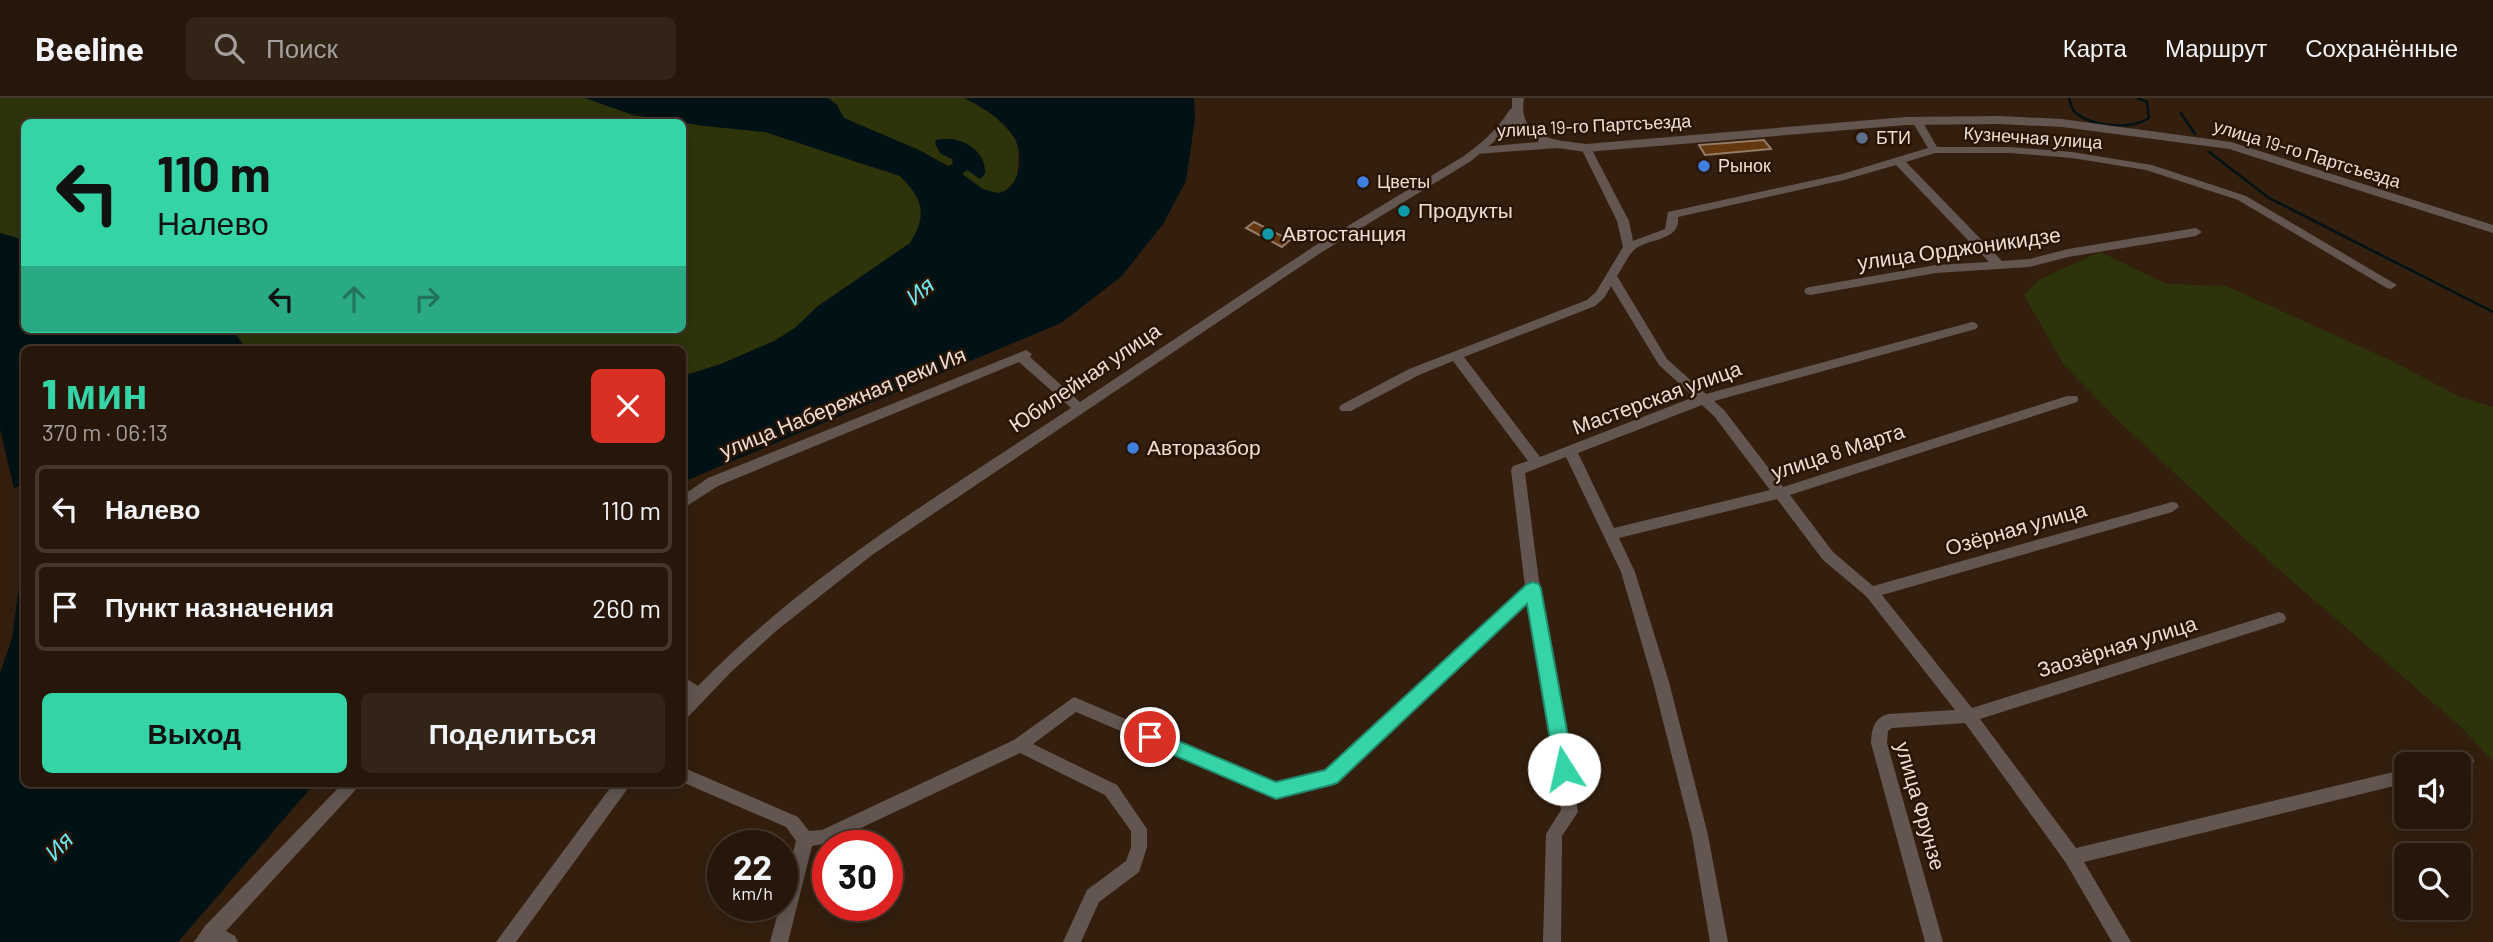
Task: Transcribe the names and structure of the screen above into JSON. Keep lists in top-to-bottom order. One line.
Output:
{"streets":{"street":["улица 19-го Партсъезда","Кузнечная улица","улица Орджоникидзе","Юбилейная улица","Мастерская улица","улица Набережная реки Ия","улица 8 Марта","Озёрная улица","Заозёрная улица","улица Фрунзе"]},"crossings":[["улица 19-го Партсъезда","Юбилейная улица"],["Юбилейная улица","улица Набережная реки Ия"],["Мастерская улица","улица 8 Марта"],["Заозёрная улица","улица Фрунзе"]],"water":["Ия"],"places":["БТИ","Рынок","Цветы","Продукты","Автостанция","Авторазбор"],"page":{"header":"Beeline","search":"Поиск","nav":["Карта","Маршрут","Сохранённые"],"turn":["110 m","Налево"],"heading":["1 мин","370 m · 06:13"],"list":[{"name":"Налево","value":"110 m"},{"name":"Пункт назначения","value":"260 m"}],"buttons":["Выход","Поделиться"],"speed":"22 km/h","limit":"30"}}
